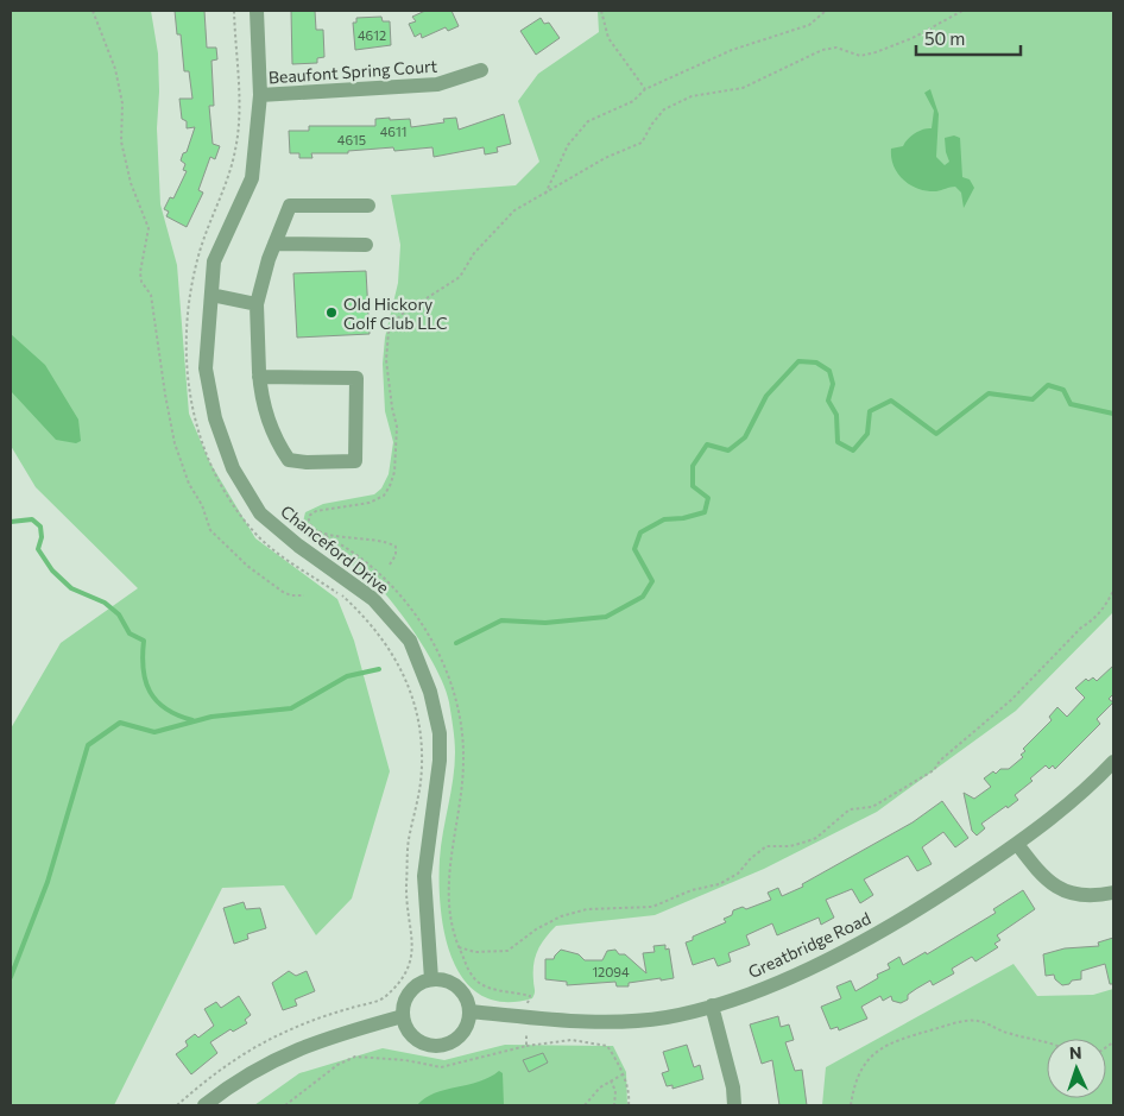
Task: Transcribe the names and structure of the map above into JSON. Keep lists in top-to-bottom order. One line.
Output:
{"streets":{"street":["Beaufont Spring Court","Chanceford Drive","Greatbridge Road"]},"crossings":[["Beaufont Spring Court","Chanceford Drive"],["Chanceford Drive","Greatbridge Road"]],"places":["Old Hickory Golf Club LLC"],"house_numbers":["4612","4611","4615","12094"],"scale_bar":"50 m","north":"top"}
